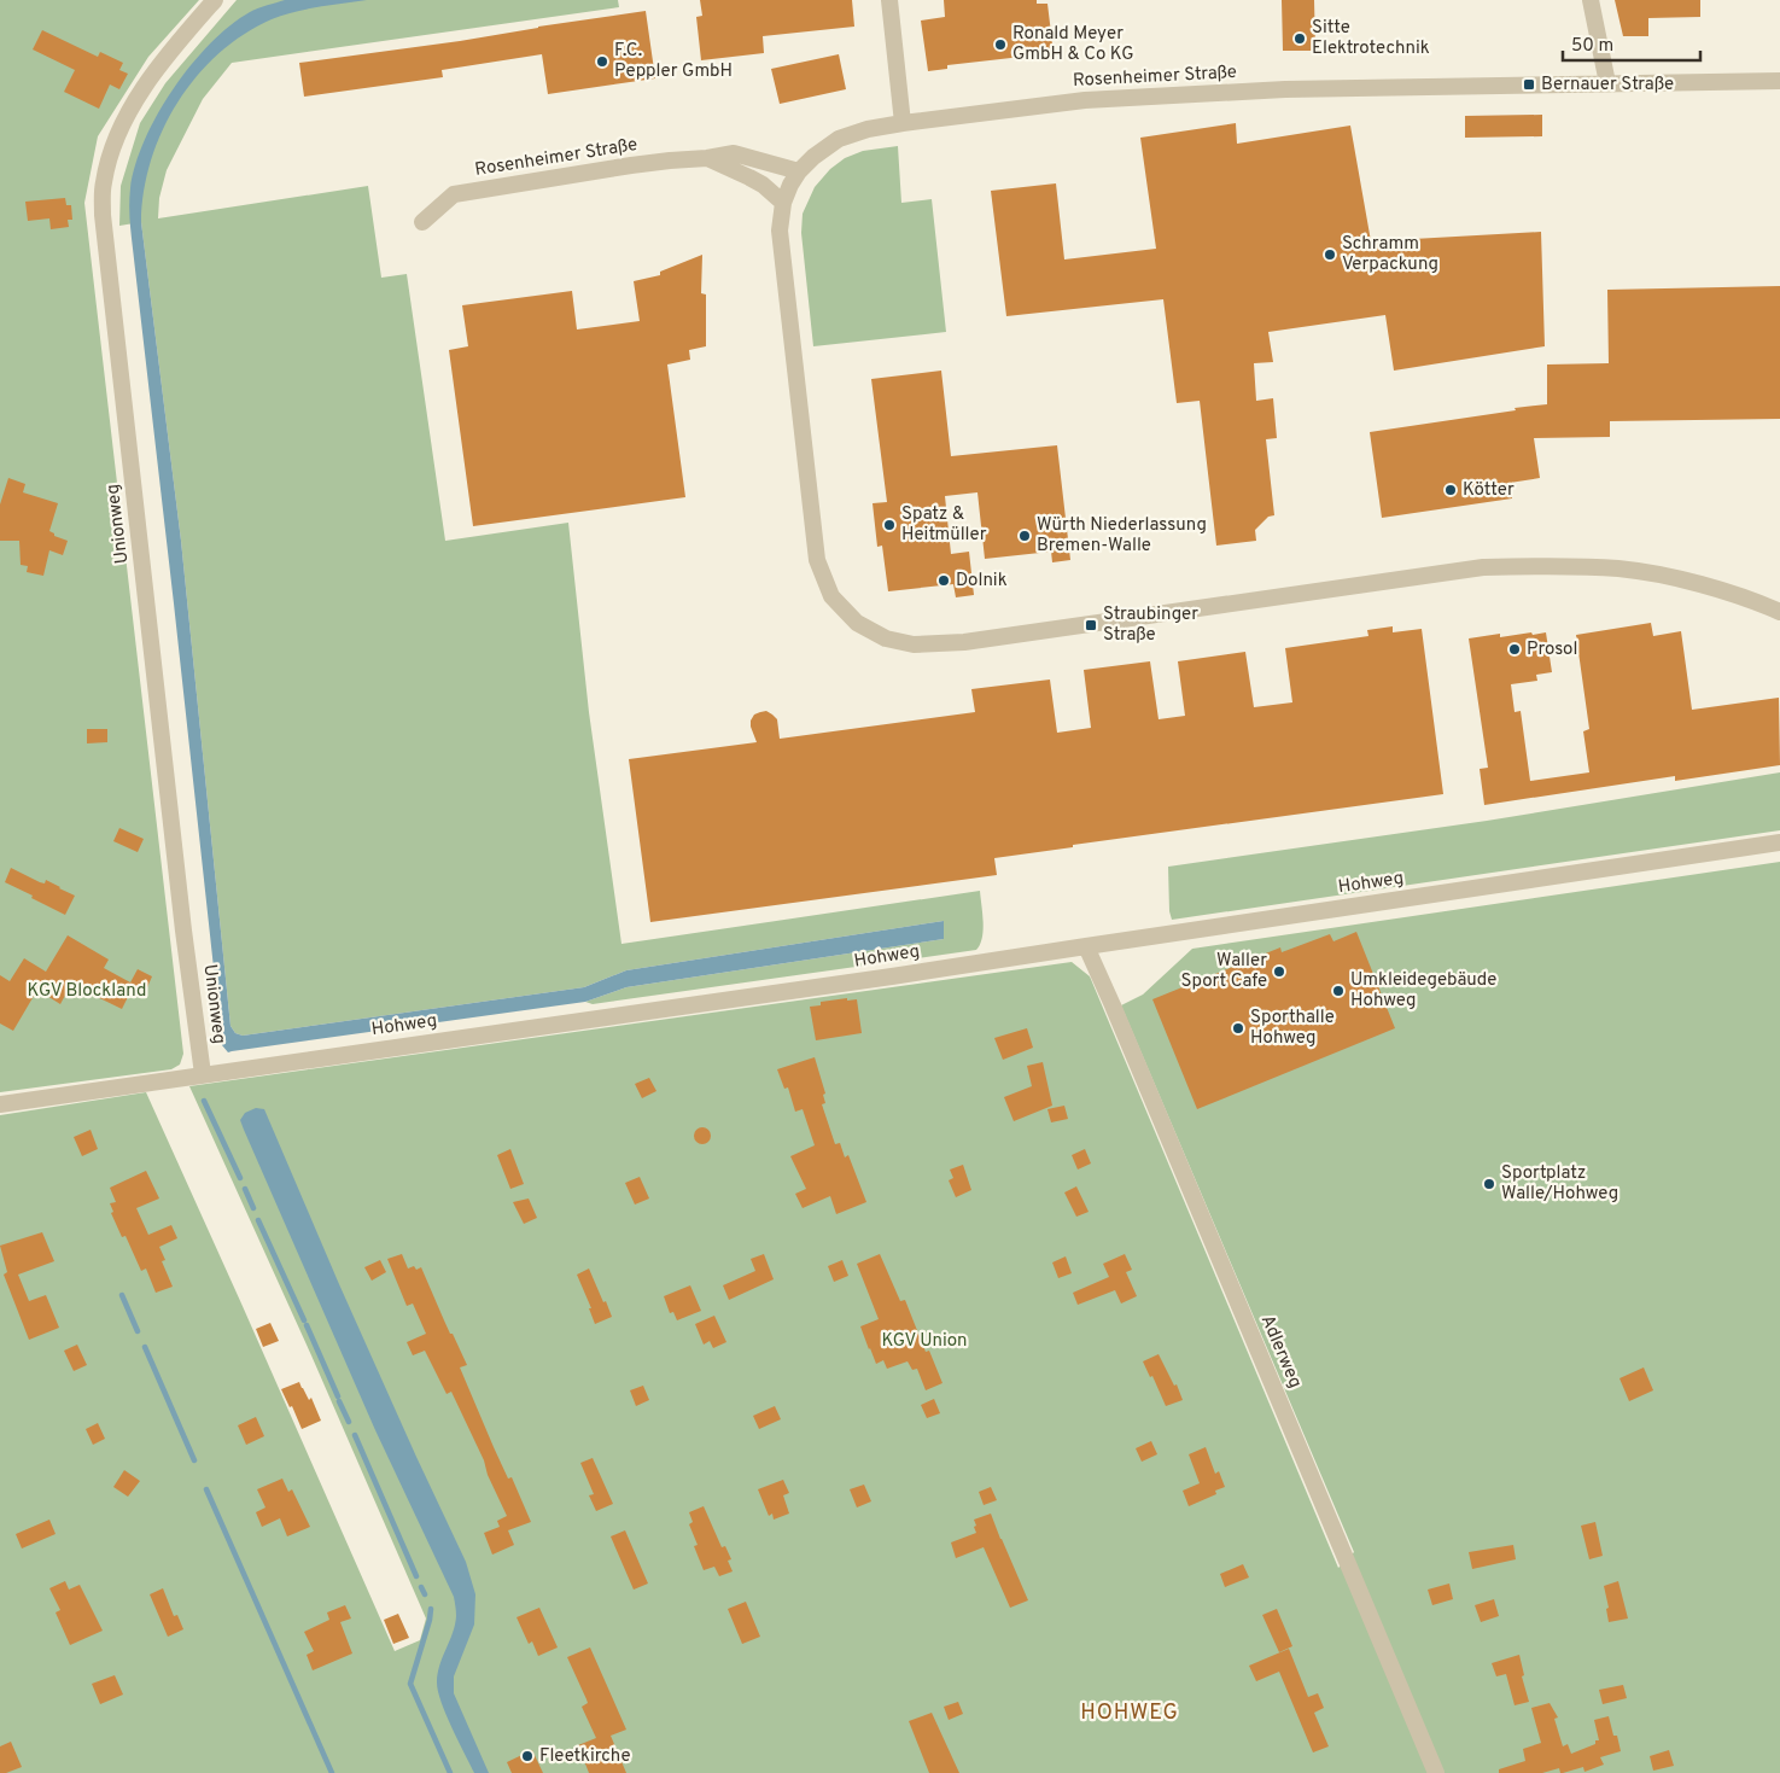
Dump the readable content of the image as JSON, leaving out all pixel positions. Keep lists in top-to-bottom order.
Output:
{
  "streets": {
    "street": [
      "Rosenheimer Straße",
      "Unionweg",
      "Hohweg",
      "Adlerweg"
    ]
  },
  "crossings": [
    ["Unionweg", "Hohweg"],
    ["Hohweg", "Adlerweg"]
  ],
  "districts": ["HOHWEG"],
  "parks": ["KGV Blockland", "KGV Union"],
  "places": {
    "other": [
      "Sitte Elektrotechnik",
      "Ronald Meyer GmbH & Co KG",
      "F.C. Peppler GmbH",
      "Schramm Verpackung",
      "Kötter",
      "Spatz & Heitmüller",
      "Würth Niederlassung Bremen-Walle",
      "Dolnik",
      "Prosol",
      "Waller Sport Cafe",
      "Umkleidegebäude Hohweg",
      "Sporthalle Hohweg",
      "Sportplatz Walle/Hohweg",
      "Fleetkirche"
    ],
    "transit": ["Bernauer Straße", "Straubinger Straße"]
  },
  "scale_bar": "50 m"
}
